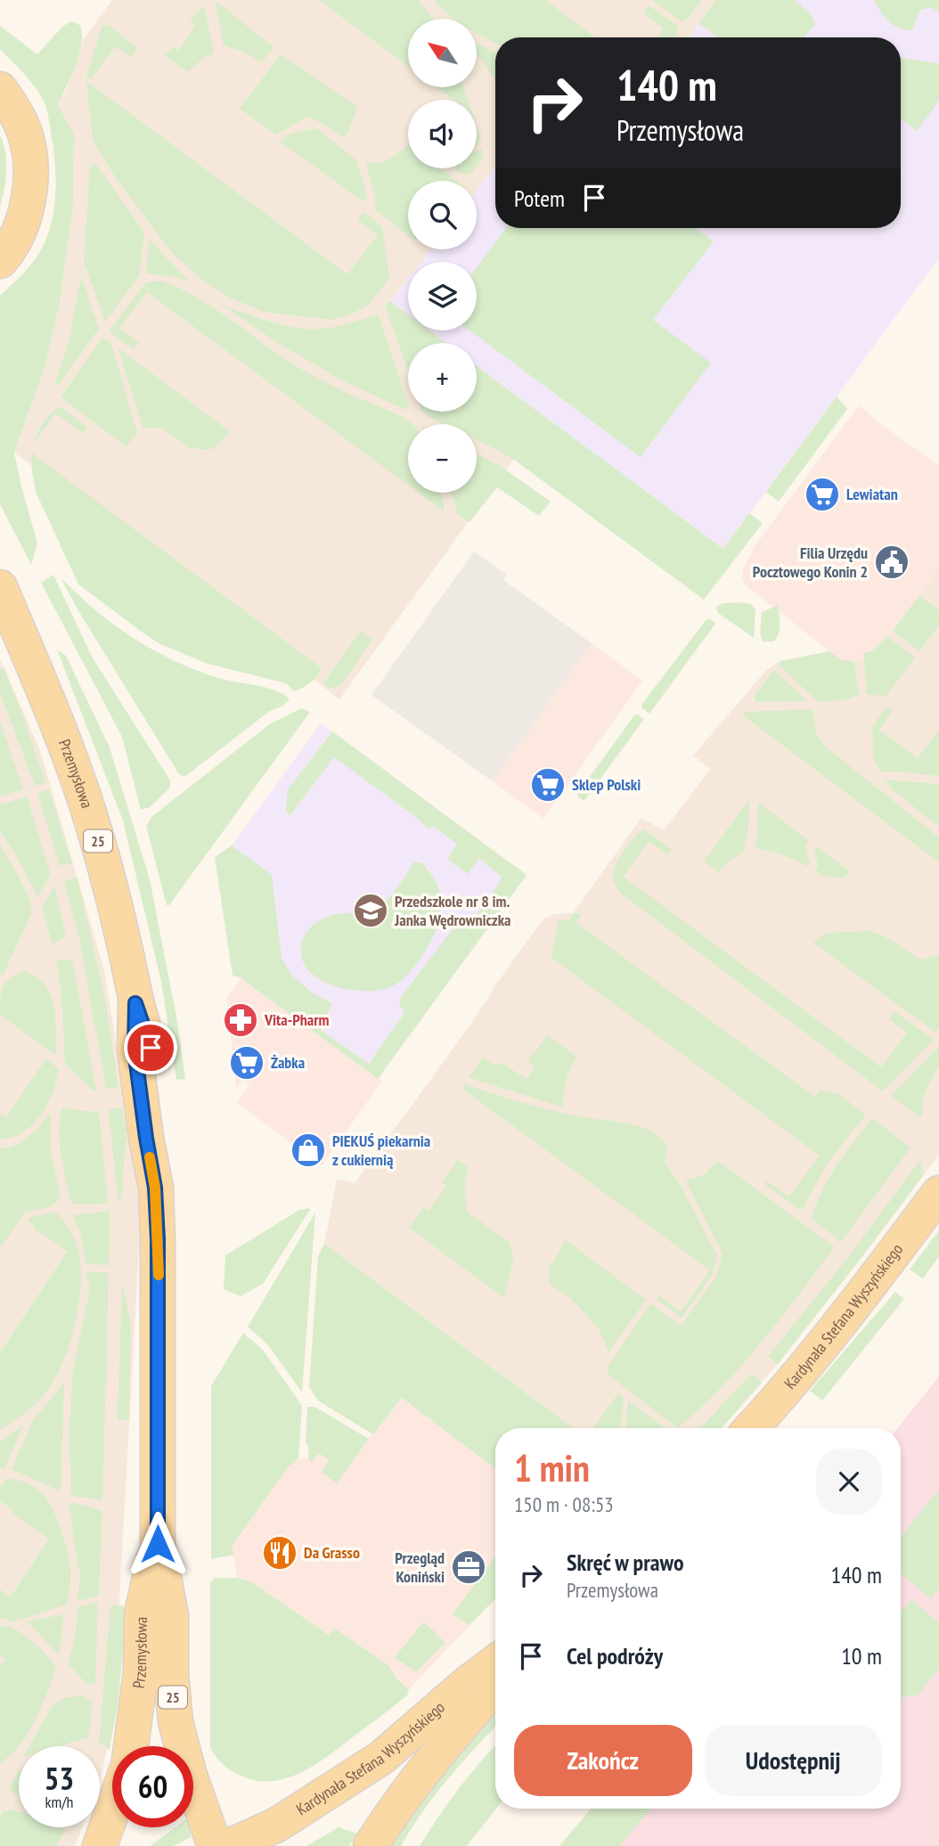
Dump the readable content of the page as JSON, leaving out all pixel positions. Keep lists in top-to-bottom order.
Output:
{
  "streets": {
    "main road": ["Przemysłowa", "25", "Kardynała Stefana Wyszyńskiego"]
  },
  "places": {
    "supermarket": ["Lewiatan", "Sklep Polski", "Żabka"],
    "public building": ["Filia Urzędu Pocztowego Konin 2"],
    "school or university": ["Przedszkole nr 8 im. Janka Wędrowniczka"],
    "pharmacy": ["Vita-Pharm"],
    "shop": ["PIEKUŚ piekarnia z cukiernią"],
    "restaurant": ["Da Grasso"],
    "office": ["Przegląd Koniński"]
  },
  "north": "top left",
  "page": {
    "map_buttons": ["+", "−"],
    "turn": ["140 m", "Przemysłowa"],
    "then": "Potem",
    "heading": ["1 min", "150 m · 08:53"],
    "list": [
      {
        "name": "Skręć w prawo",
        "note": "Przemysłowa",
        "value": "140 m"
      },
      {
        "name": "Cel podróży",
        "value": "10 m"
      }
    ],
    "buttons": ["Zakończ", "Udostępnij"],
    "speed": "53 km/h",
    "limit": "60"
  }
}
